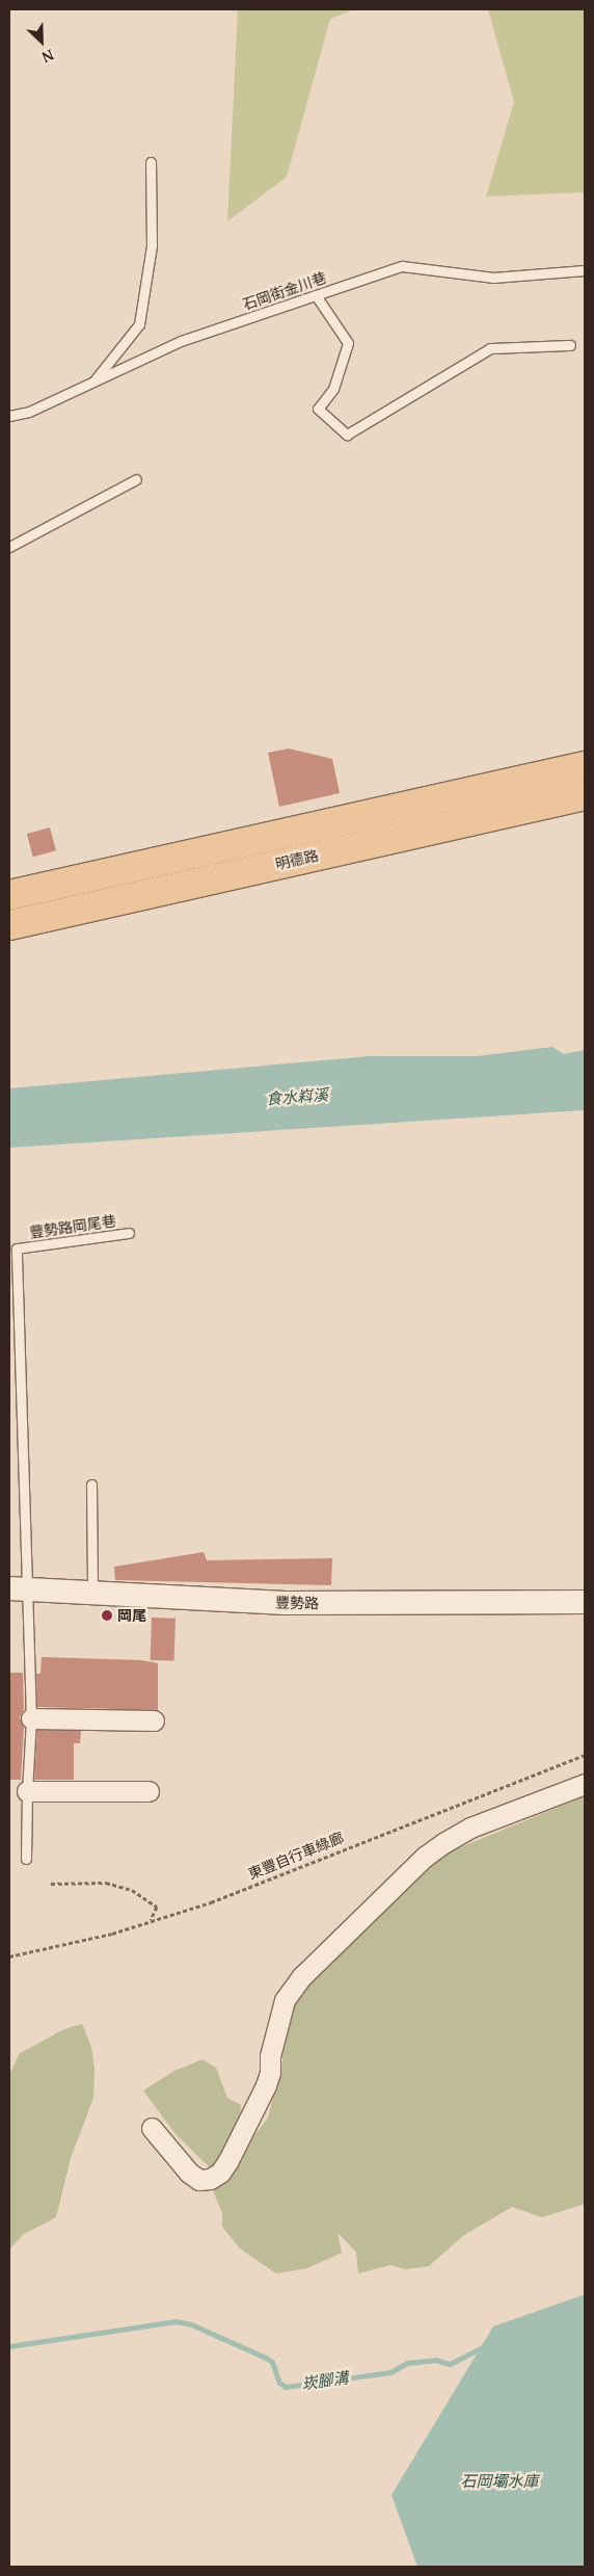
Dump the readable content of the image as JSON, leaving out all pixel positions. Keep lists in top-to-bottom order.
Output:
{
  "streets": {
    "main road": ["明德路"],
    "street": ["豐勢路"],
    "lane": ["石岡街金川巷", "豐勢路岡尾巷"],
    "path": ["東豐自行車綠廊"]
  },
  "crossings": [
    ["豐勢路岡尾巷", "豐勢路"]
  ],
  "water": ["食水嵙溪", "崁腳溝", "石岡壩水庫"],
  "places": ["岡尾"],
  "north": "bottom right"
}
